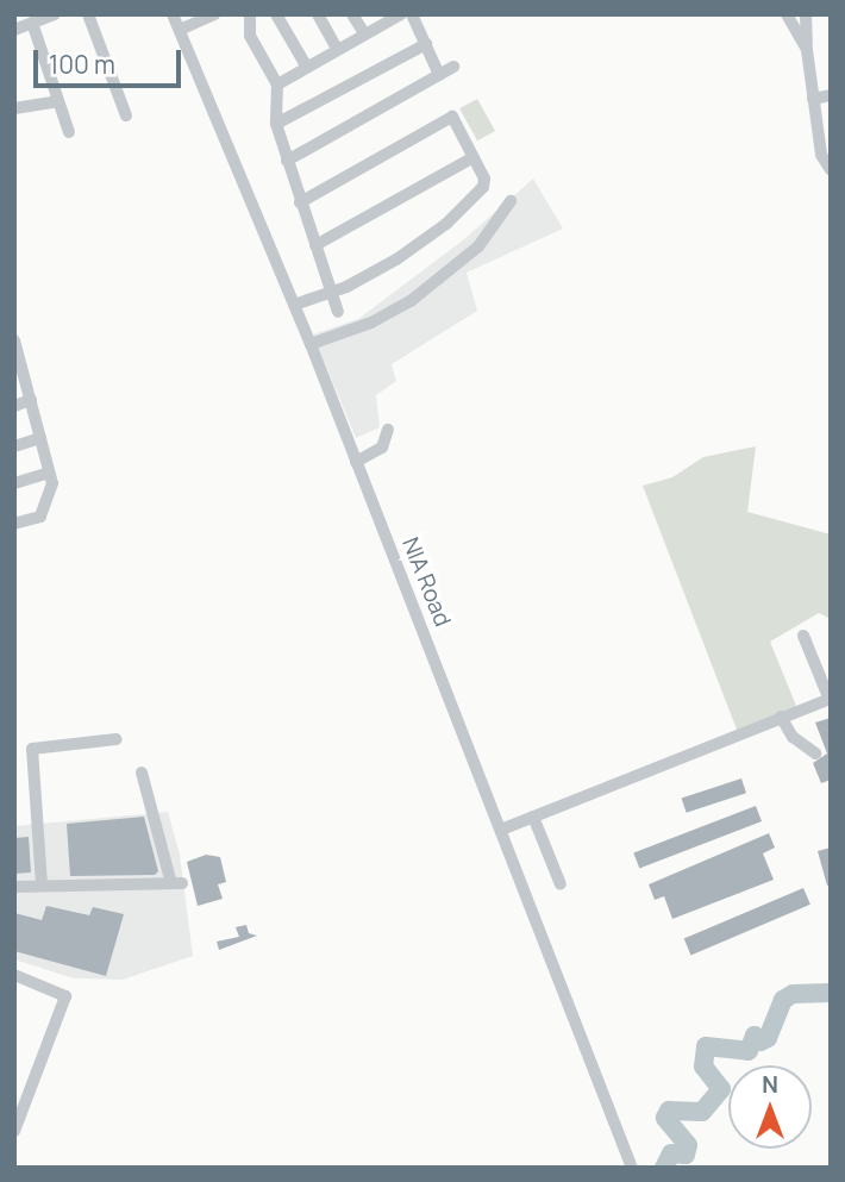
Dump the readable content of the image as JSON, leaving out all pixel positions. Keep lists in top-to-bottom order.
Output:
{
  "streets": {
    "street": ["NIA Road"]
  },
  "scale_bar": "100 m",
  "north": "top"
}
